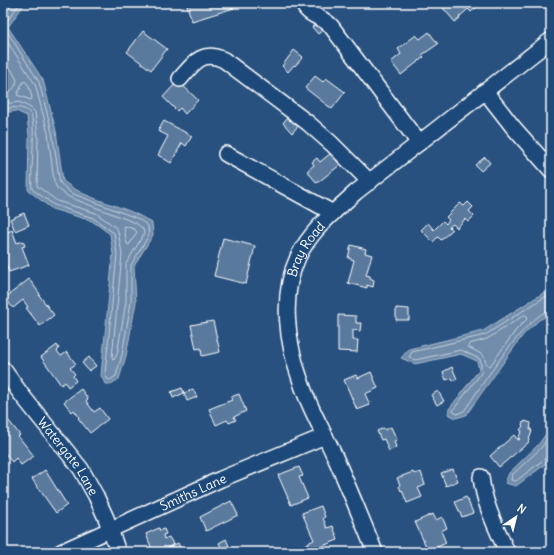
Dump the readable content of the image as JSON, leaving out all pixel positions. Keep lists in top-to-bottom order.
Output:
{
  "streets": {
    "street": ["Bray Road", "Watergate Lane", "Smiths Lane"]
  },
  "crossings": [
    ["Bray Road", "Smiths Lane"],
    ["Watergate Lane", "Smiths Lane"]
  ],
  "north": "top right"
}
